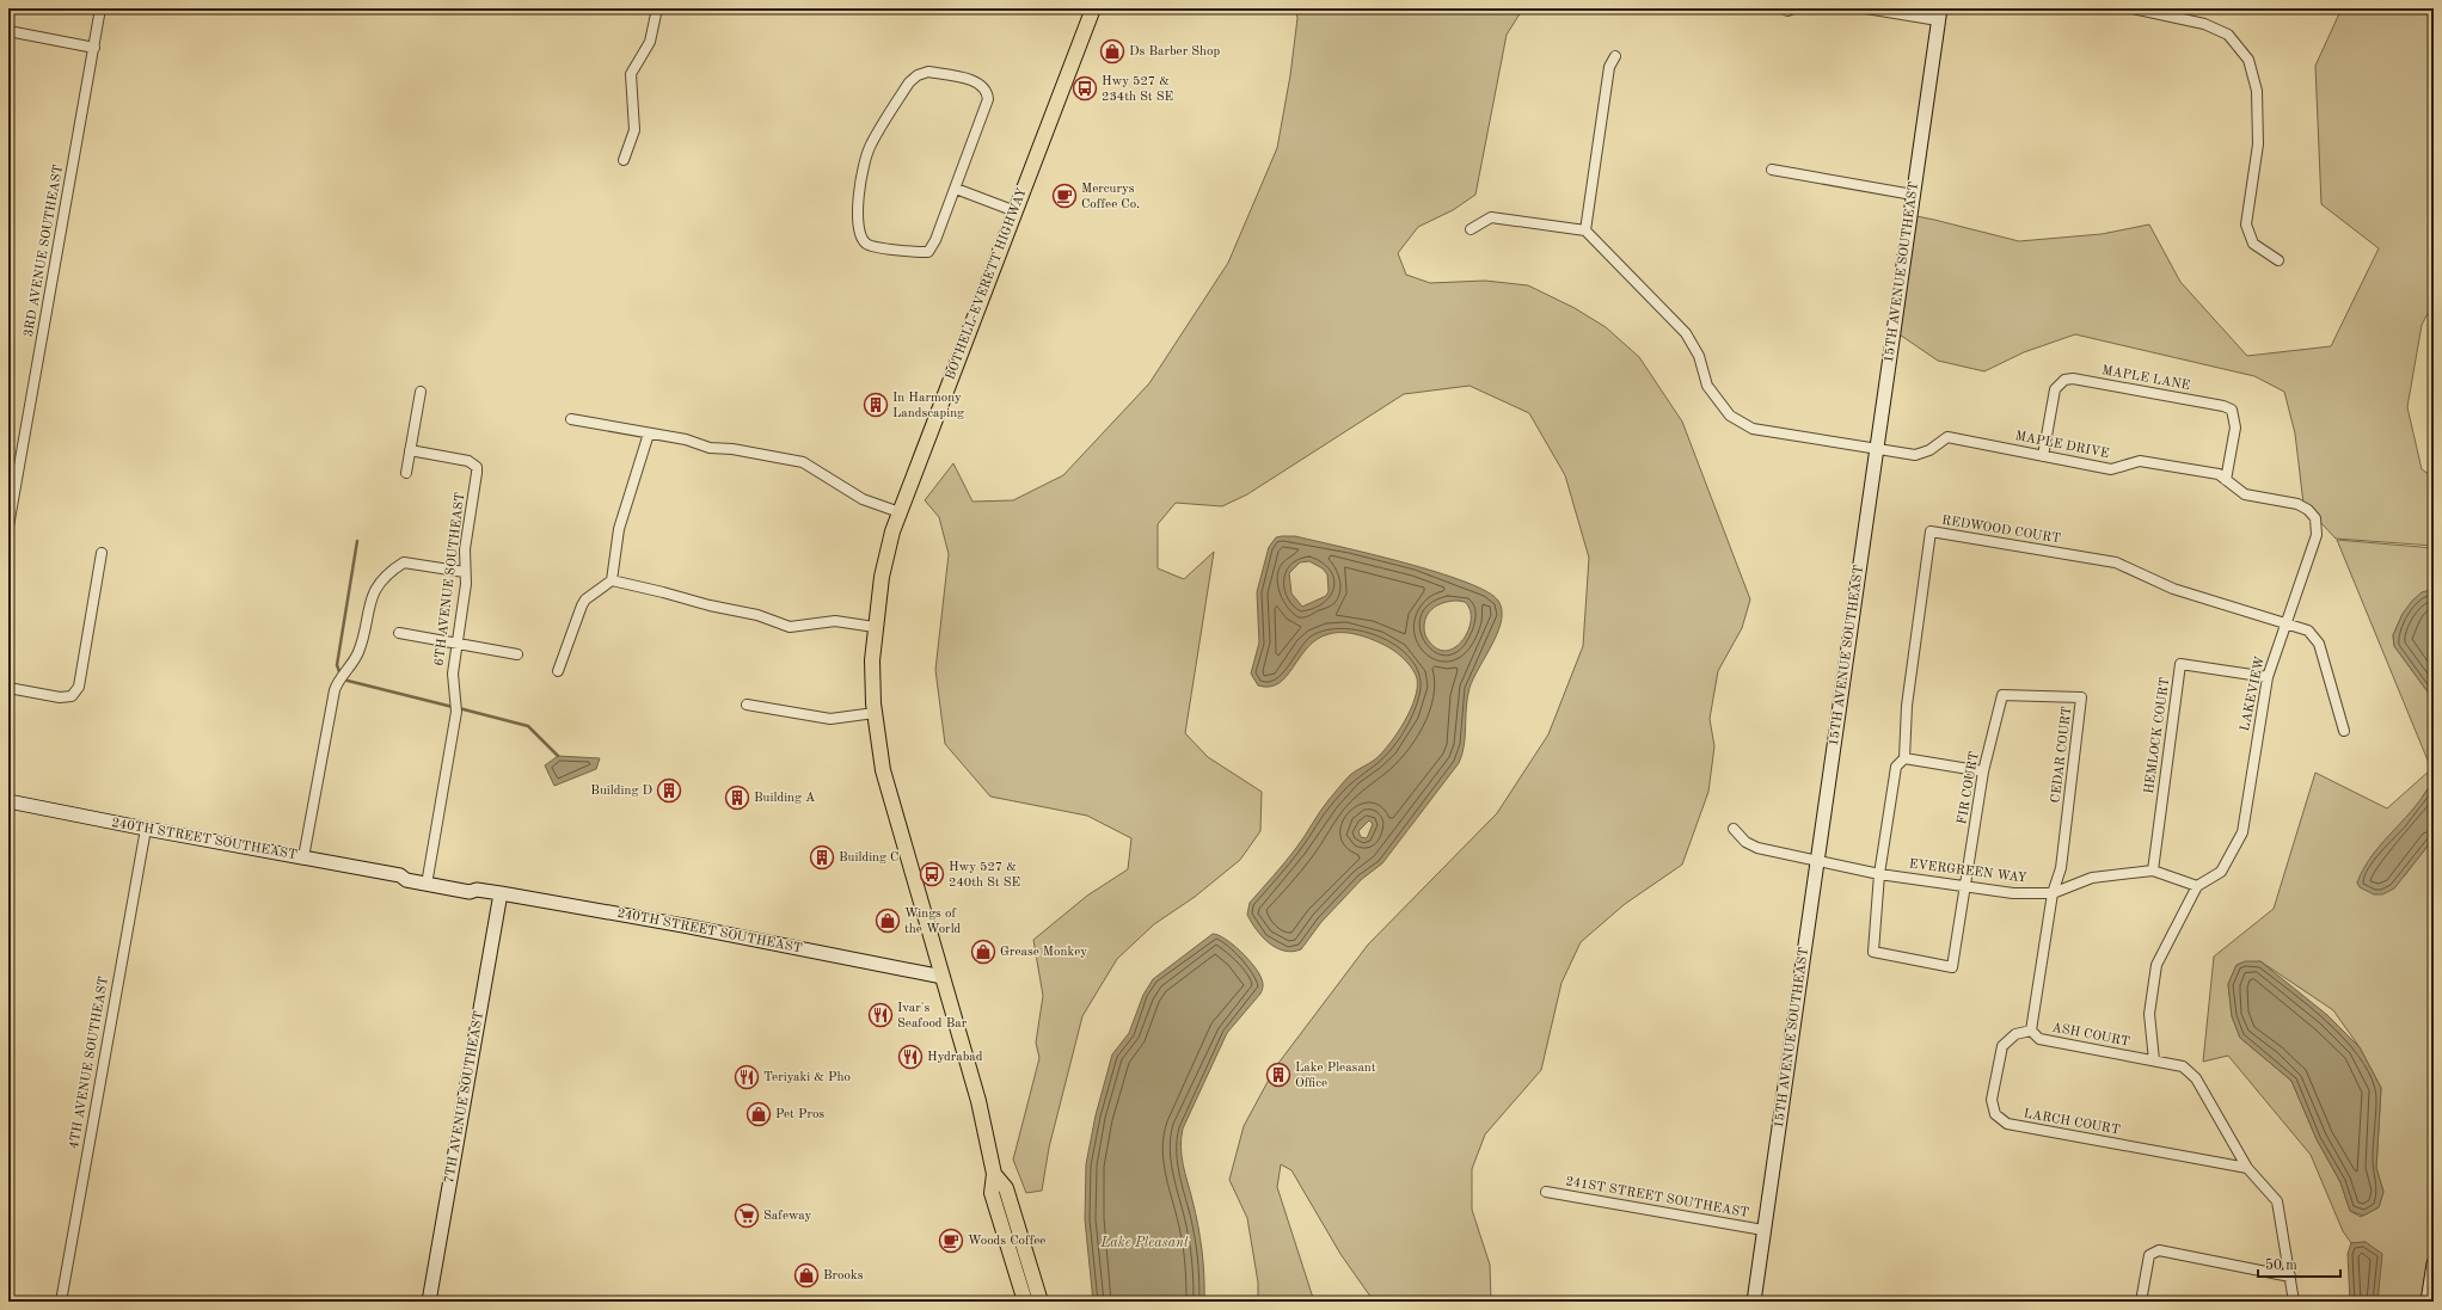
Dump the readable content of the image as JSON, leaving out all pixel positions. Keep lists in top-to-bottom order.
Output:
{
  "streets": {
    "main road": ["BOTHELL-EVERETT HIGHWAY"],
    "street": [
      "3RD AVENUE SOUTHEAST",
      "15TH AVENUE SOUTHEAST",
      "MAPLE LANE",
      "MAPLE DRIVE",
      "REDWOOD COURT",
      "6TH AVENUE SOUTHEAST",
      "LAKEVIEW",
      "HEMLOCK COURT",
      "CEDAR COURT",
      "FIR COURT",
      "240TH STREET SOUTHEAST",
      "EVERGREEN WAY",
      "ASH COURT",
      "4TH AVENUE SOUTHEAST",
      "7TH AVENUE SOUTHEAST",
      "LARCH COURT",
      "241ST STREET SOUTHEAST"
    ]
  },
  "crossings": [
    ["15TH AVENUE SOUTHEAST", "MAPLE DRIVE"],
    ["15TH AVENUE SOUTHEAST", "EVERGREEN WAY"],
    ["15TH AVENUE SOUTHEAST", "241ST STREET SOUTHEAST"],
    ["BOTHELL-EVERETT HIGHWAY", "240TH STREET SOUTHEAST"],
    ["MAPLE LANE", "MAPLE DRIVE"],
    ["MAPLE DRIVE", "LAKEVIEW"],
    ["REDWOOD COURT", "LAKEVIEW"],
    ["6TH AVENUE SOUTHEAST", "240TH STREET SOUTHEAST"],
    ["LAKEVIEW", "HEMLOCK COURT"],
    ["LAKEVIEW", "EVERGREEN WAY"],
    ["HEMLOCK COURT", "EVERGREEN WAY"],
    ["CEDAR COURT", "FIR COURT"],
    ["CEDAR COURT", "EVERGREEN WAY"],
    ["FIR COURT", "EVERGREEN WAY"],
    ["240TH STREET SOUTHEAST", "4TH AVENUE SOUTHEAST"],
    ["240TH STREET SOUTHEAST", "7TH AVENUE SOUTHEAST"],
    ["ASH COURT", "LARCH COURT"]
  ],
  "water": ["Lake Pleasant"],
  "places": {
    "shop": [
      "Ds Barber Shop",
      "Wings of the World",
      "Grease Monkey",
      "Pet Pros",
      "Brooks"
    ],
    "bus stop": ["Hwy 527 & 234th St SE", "Hwy 527 & 240th St SE"],
    "cafe": ["Mercurys Coffee Co.", "Woods Coffee"],
    "building": [
      "In Harmony Landscaping",
      "Building D",
      "Building A",
      "Building C",
      "Lake Pleasant Office"
    ],
    "restaurant": ["Ivar's Seafood Bar", "Hydrabad", "Teriyaki & Pho"],
    "supermarket": ["Safeway"]
  },
  "scale_bar": "50 m"
}
